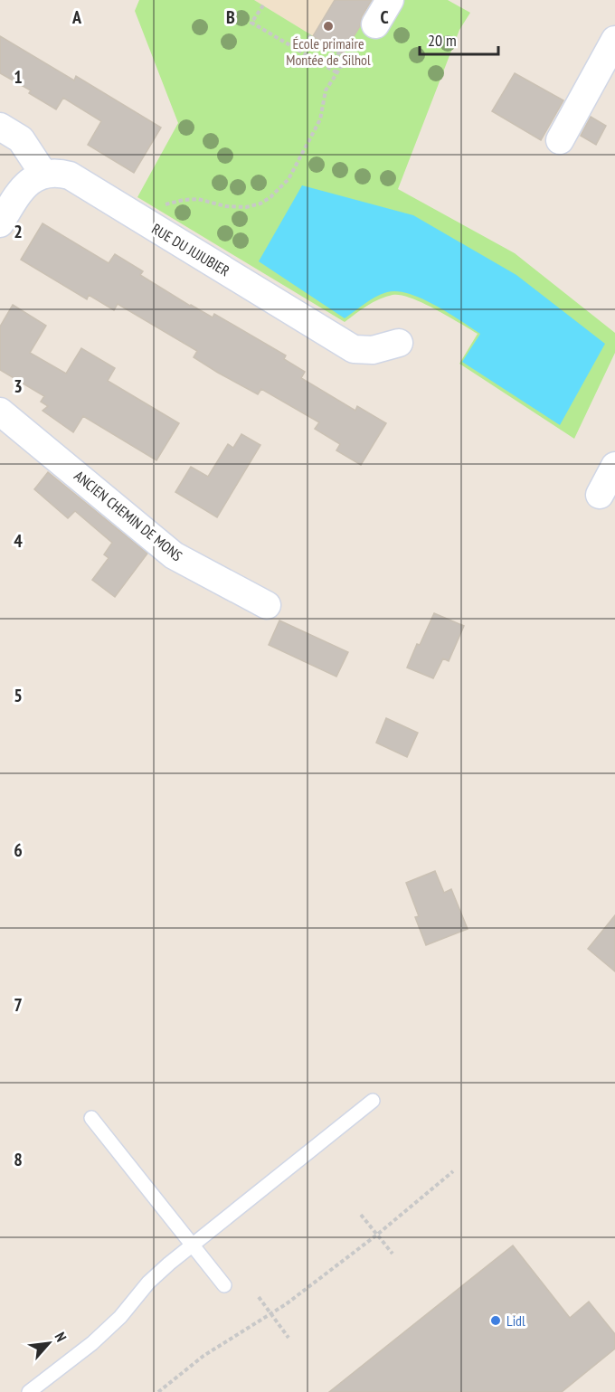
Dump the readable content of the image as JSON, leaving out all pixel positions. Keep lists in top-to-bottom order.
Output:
{
  "streets": {
    "street": ["RUE DU JUJUBIER", "ANCIEN CHEMIN DE MONS"]
  },
  "places": ["École primaire Montée de Silhol", "Lidl"],
  "scale_bar": "20 m",
  "north": "top right",
  "grid": {
    "columns": ["A", "B", "C"],
    "rows": [
      "1",
      "2",
      "3",
      "4",
      "5",
      "6",
      "7",
      "8"
    ]
  }
}
